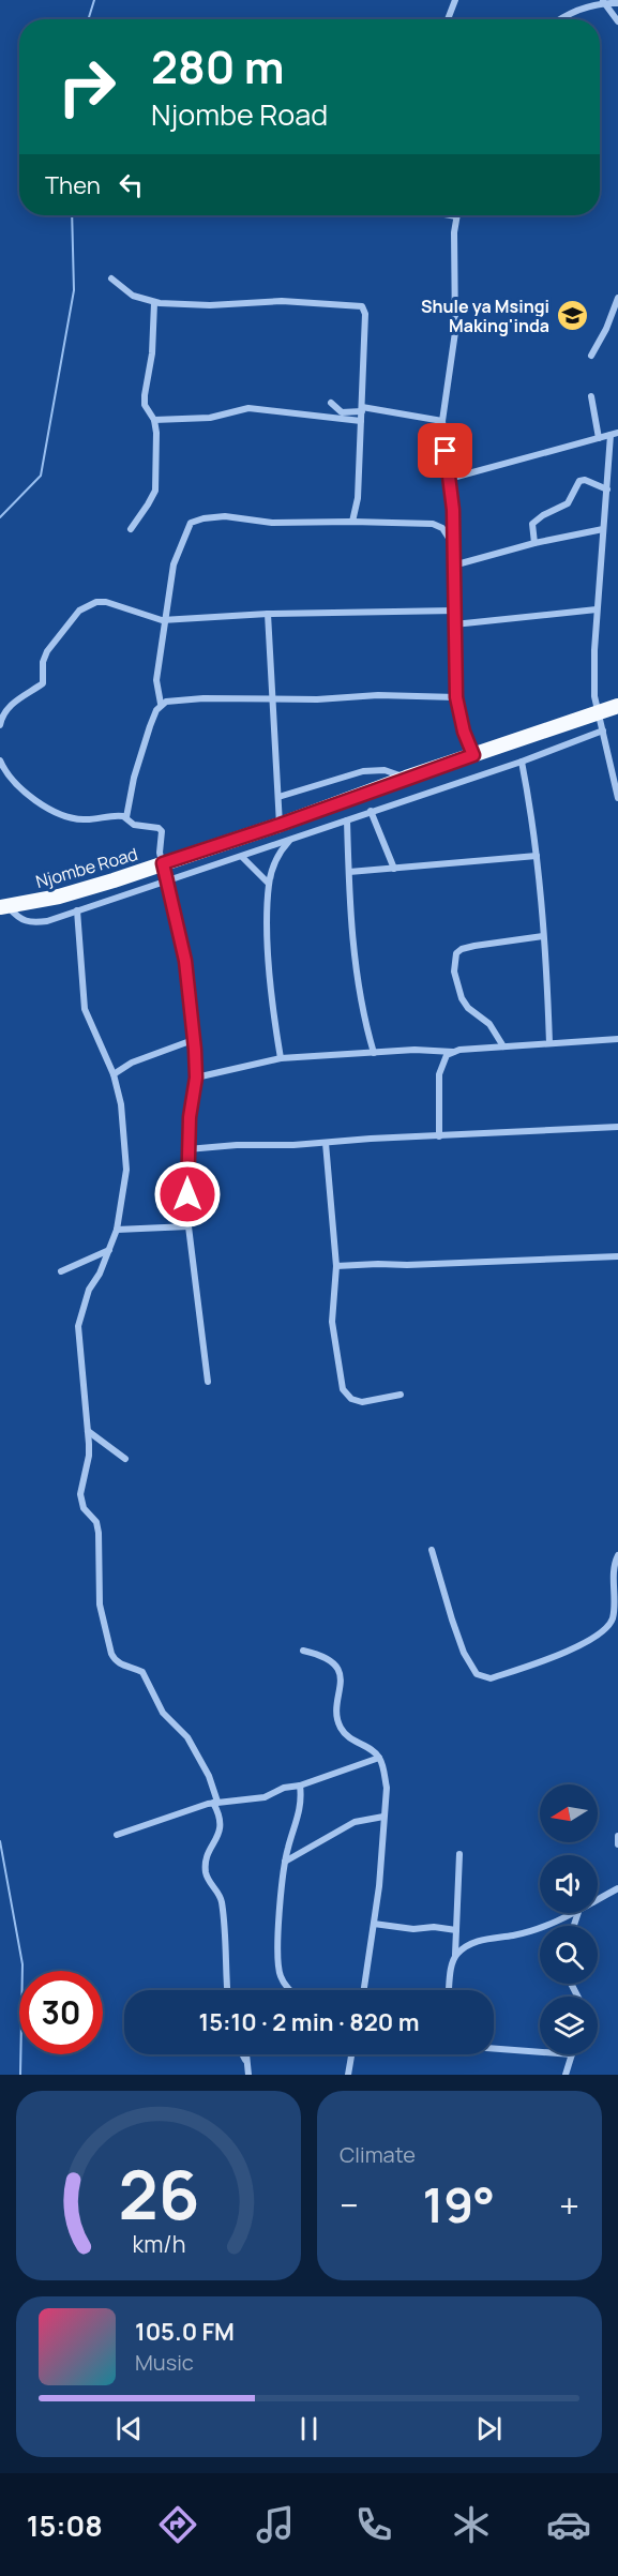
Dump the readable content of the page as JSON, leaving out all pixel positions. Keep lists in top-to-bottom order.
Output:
{
  "streets": {
    "highway": ["Njombe Road"]
  },
  "places": {
    "school or university": ["Shule ya Msingi Making'inda"]
  },
  "north": "left",
  "page": {
    "turn": ["280 m", "Njombe Road"],
    "then": "Then",
    "limit": "30",
    "trip": "15:10 · 2 min · 820 m",
    "tile": "Climate",
    "heat": ["−", "19°", "+"],
    "song": ["105.0 FM", "Music"],
    "tabs": "15:08",
    "gauge": ["26", "km/h"]
  }
}
